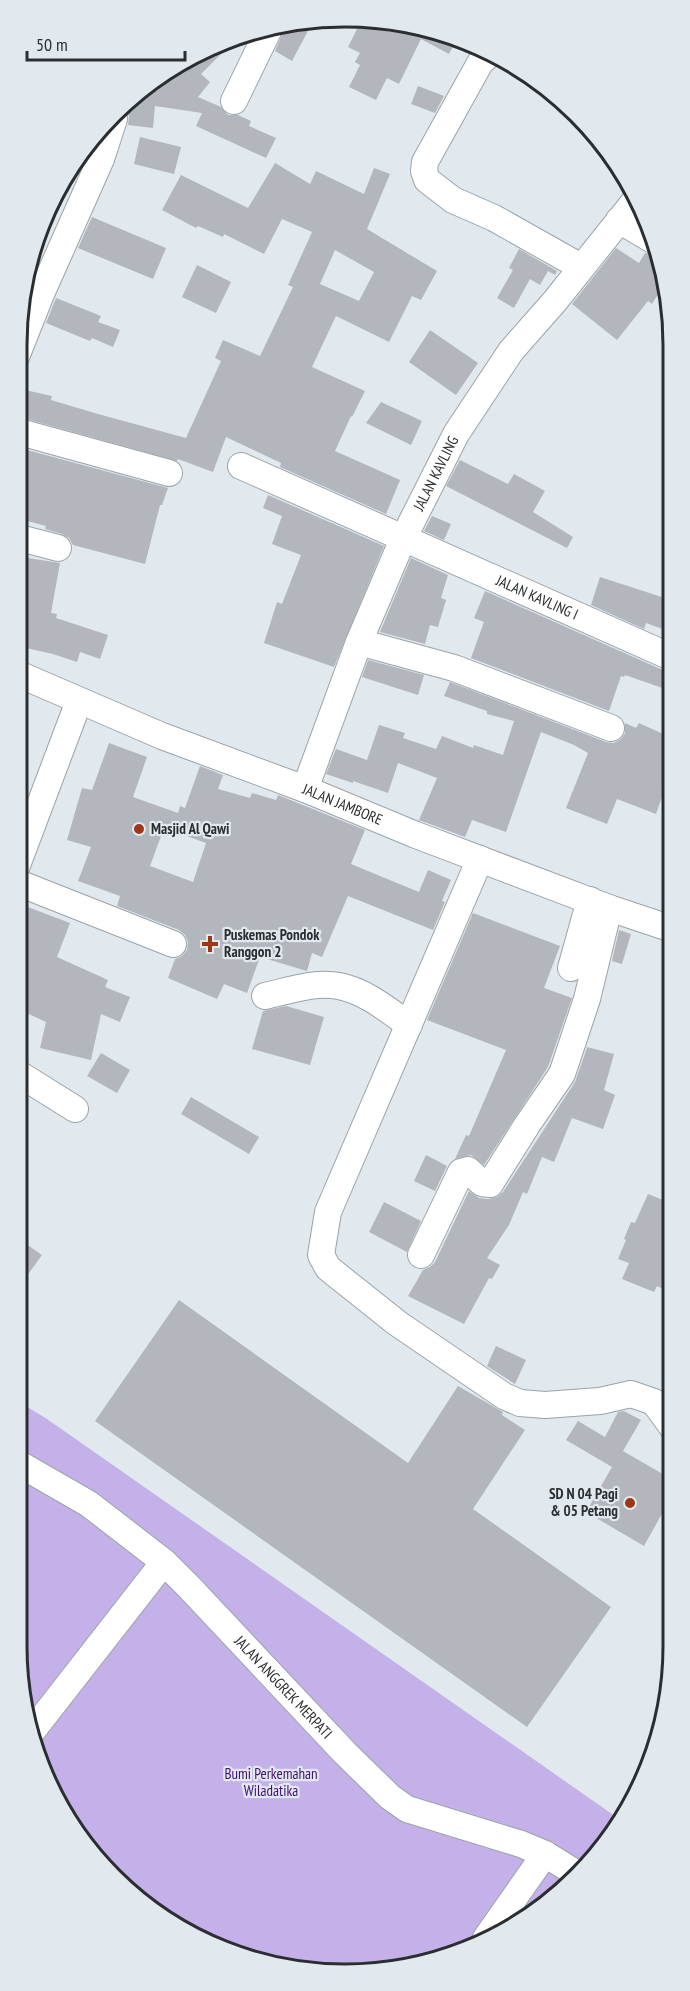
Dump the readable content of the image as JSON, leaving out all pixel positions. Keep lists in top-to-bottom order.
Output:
{
  "streets": {
    "street": [
      "JALAN KAVLING",
      "JALAN KAVLING I",
      "JALAN JAMBORE",
      "JALAN ANGGREK MERPATI"
    ]
  },
  "crossings": [
    ["JALAN KAVLING", "JALAN KAVLING I"],
    ["JALAN KAVLING", "JALAN JAMBORE"]
  ],
  "parks": ["Bumi Perkemahan Wiladatika"],
  "places": {
    "other": ["Masjid Al Qawi", "SD N 04 Pagi & 05 Petang"],
    "health": ["Puskemas Pondok Ranggon 2"]
  },
  "scale_bar": "50 m"
}
